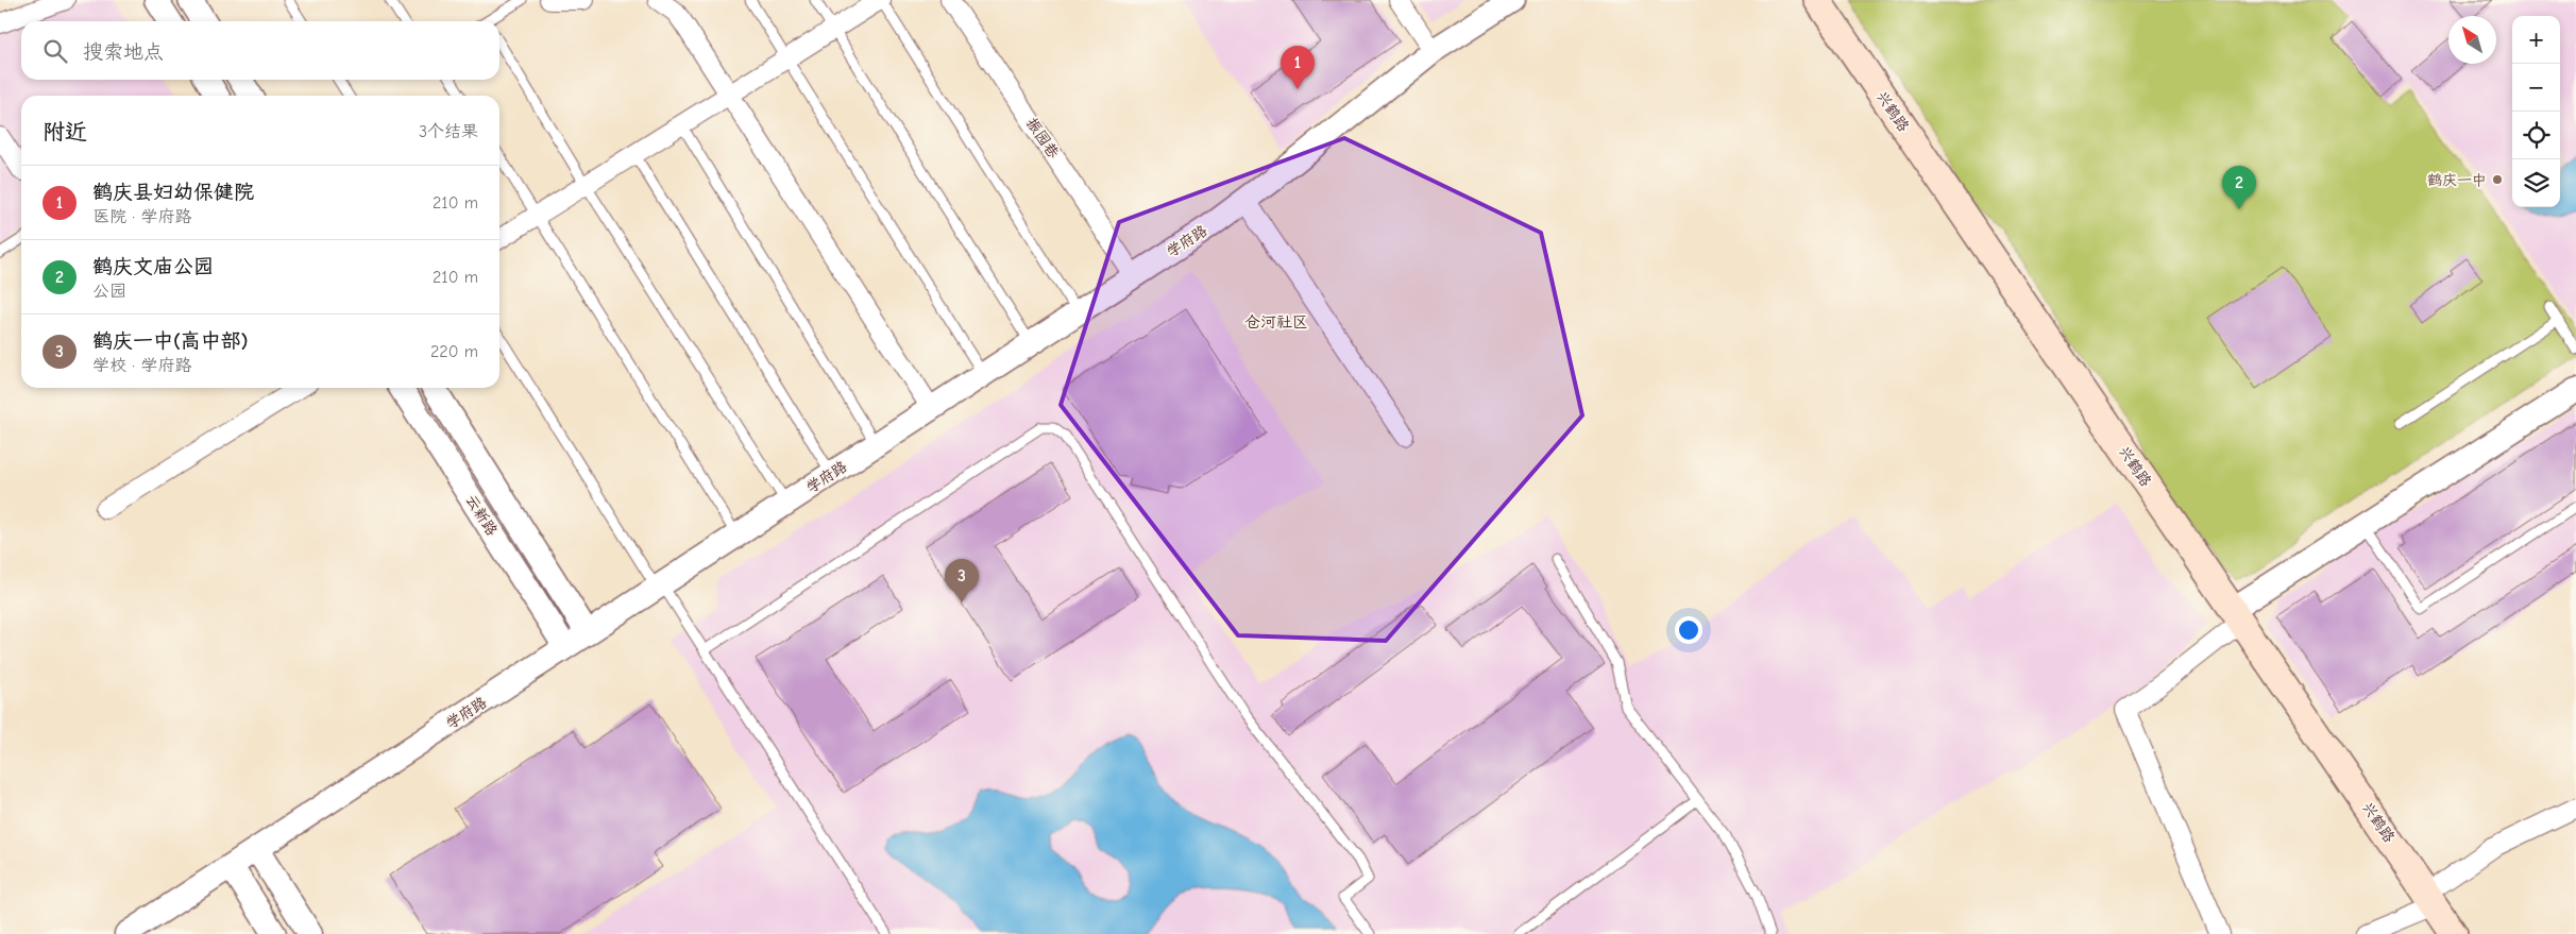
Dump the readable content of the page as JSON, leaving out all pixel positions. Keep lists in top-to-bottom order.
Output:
{
  "streets": {
    "main road": ["兴鹤路"],
    "street": ["振园巷", "学府路", "云新路"]
  },
  "crossings": [
    ["振园巷", "学府路"],
    ["学府路", "云新路"]
  ],
  "districts": ["仓河社区"],
  "places": ["鹤庆一中"],
  "north": "top left",
  "page": {
    "map_buttons": ["+", "−"],
    "search": "搜索地点",
    "pins": ["1", "2", "3"],
    "heading": ["附近", "3个结果"],
    "list": [
      {
        "mark": "1",
        "name": "鹤庆县妇幼保健院",
        "note": "医院 · 学府路",
        "value": "210 m"
      },
      {
        "mark": "2",
        "name": "鹤庆文庙公园",
        "note": "公园",
        "value": "210 m"
      },
      {
        "mark": "3",
        "name": "鹤庆一中(高中部)",
        "note": "学校 · 学府路",
        "value": "220 m"
      }
    ]
  }
}
